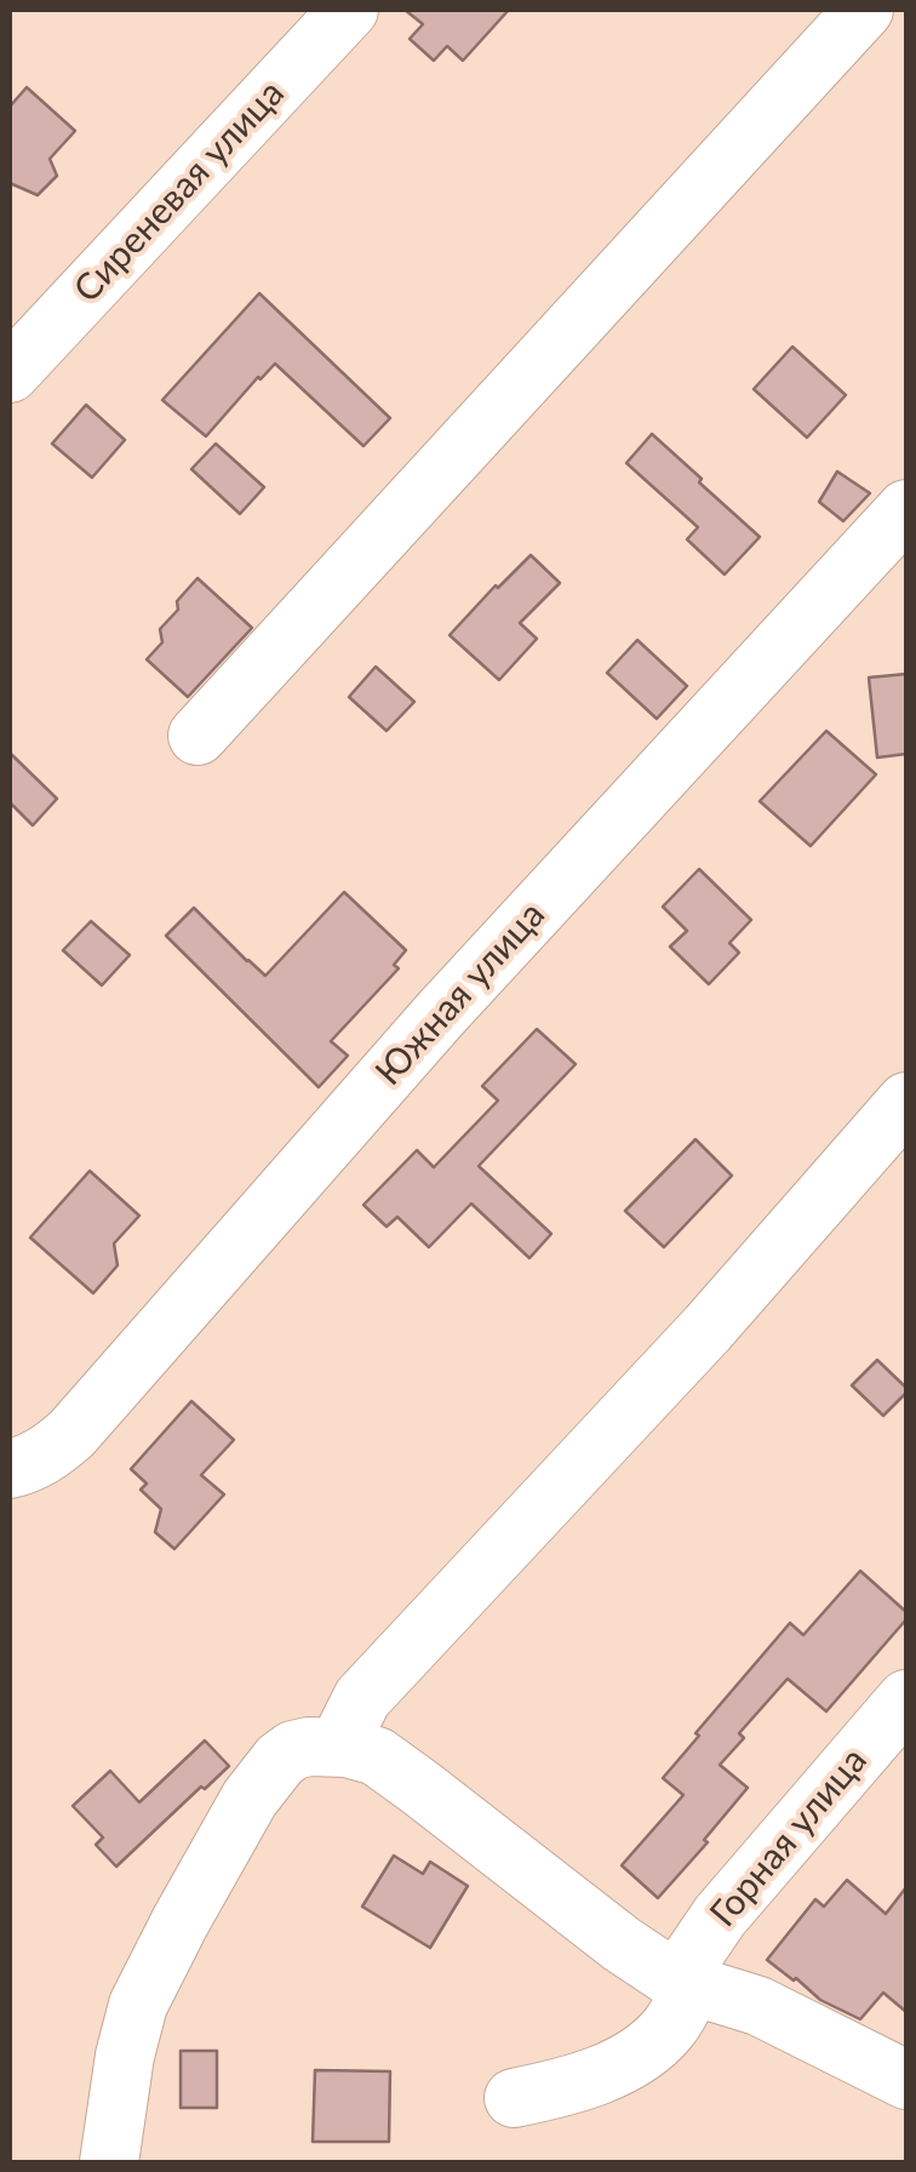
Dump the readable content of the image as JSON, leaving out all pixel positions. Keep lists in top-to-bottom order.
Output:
{
  "streets": {
    "street": ["Сиреневая улица", "Южная улица", "Горная улица"]
  }
}
